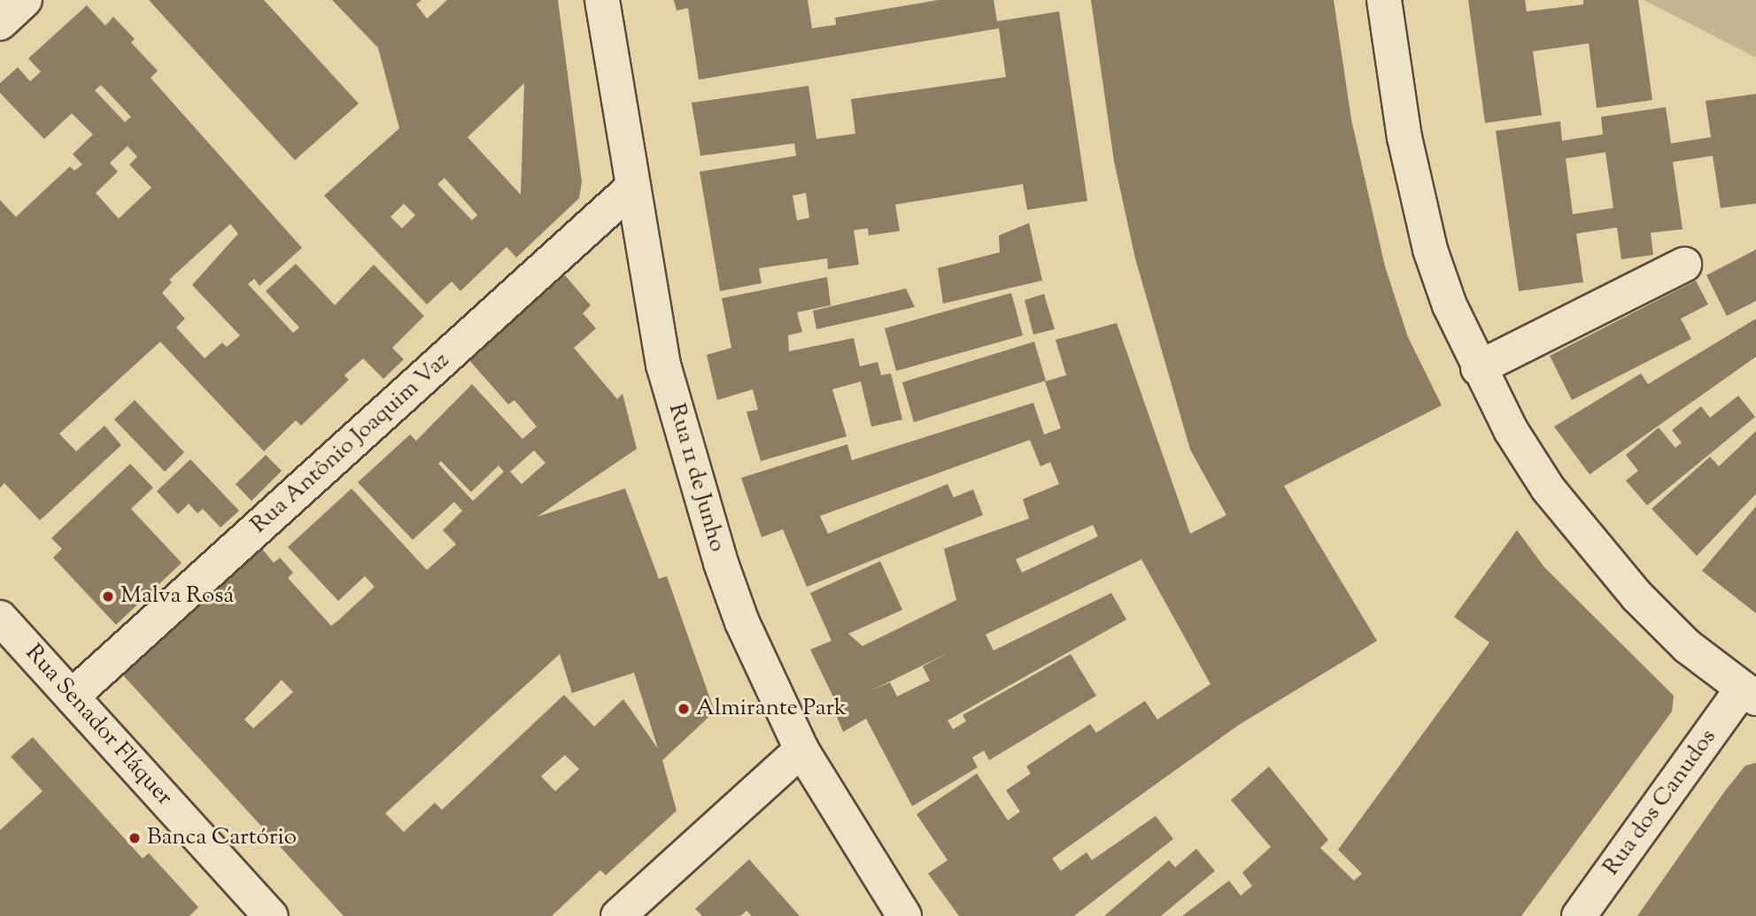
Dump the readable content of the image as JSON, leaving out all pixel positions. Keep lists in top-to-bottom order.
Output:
{
  "streets": {
    "street": [
      "Rua Antônio Joaquim Vaz",
      "Rua 11 de Junho",
      "Rua Senador Fláquer",
      "Rua dos Canudos"
    ]
  },
  "crossings": [
    ["Rua Antônio Joaquim Vaz", "Rua 11 de Junho"],
    ["Rua Antônio Joaquim Vaz", "Rua Senador Fláquer"]
  ],
  "places": ["Malva Rosá", "Almirante Park", "Banca Cartório"]
}
